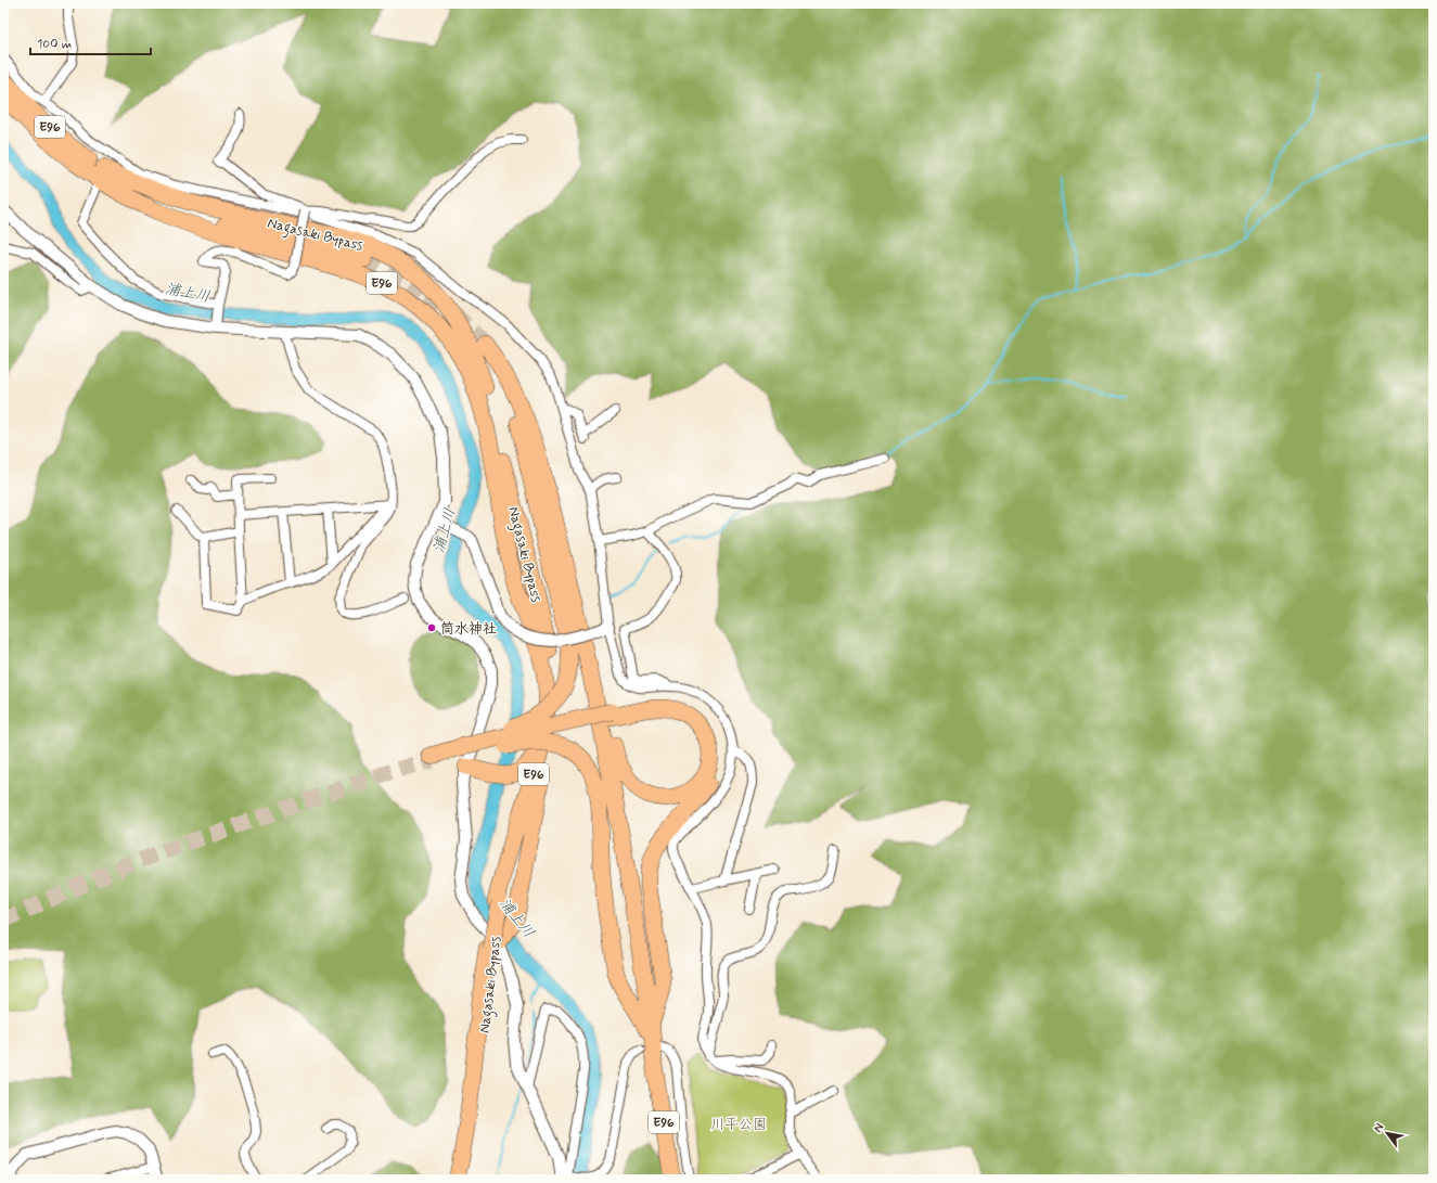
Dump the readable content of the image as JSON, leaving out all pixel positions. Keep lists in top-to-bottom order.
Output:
{
  "streets": {
    "highway": ["E96", "Nagasaki Bypass"]
  },
  "water": ["浦上川"],
  "parks": ["川平公園"],
  "places": ["筒水神社"],
  "scale_bar": "100 m",
  "north": "top left"
}
